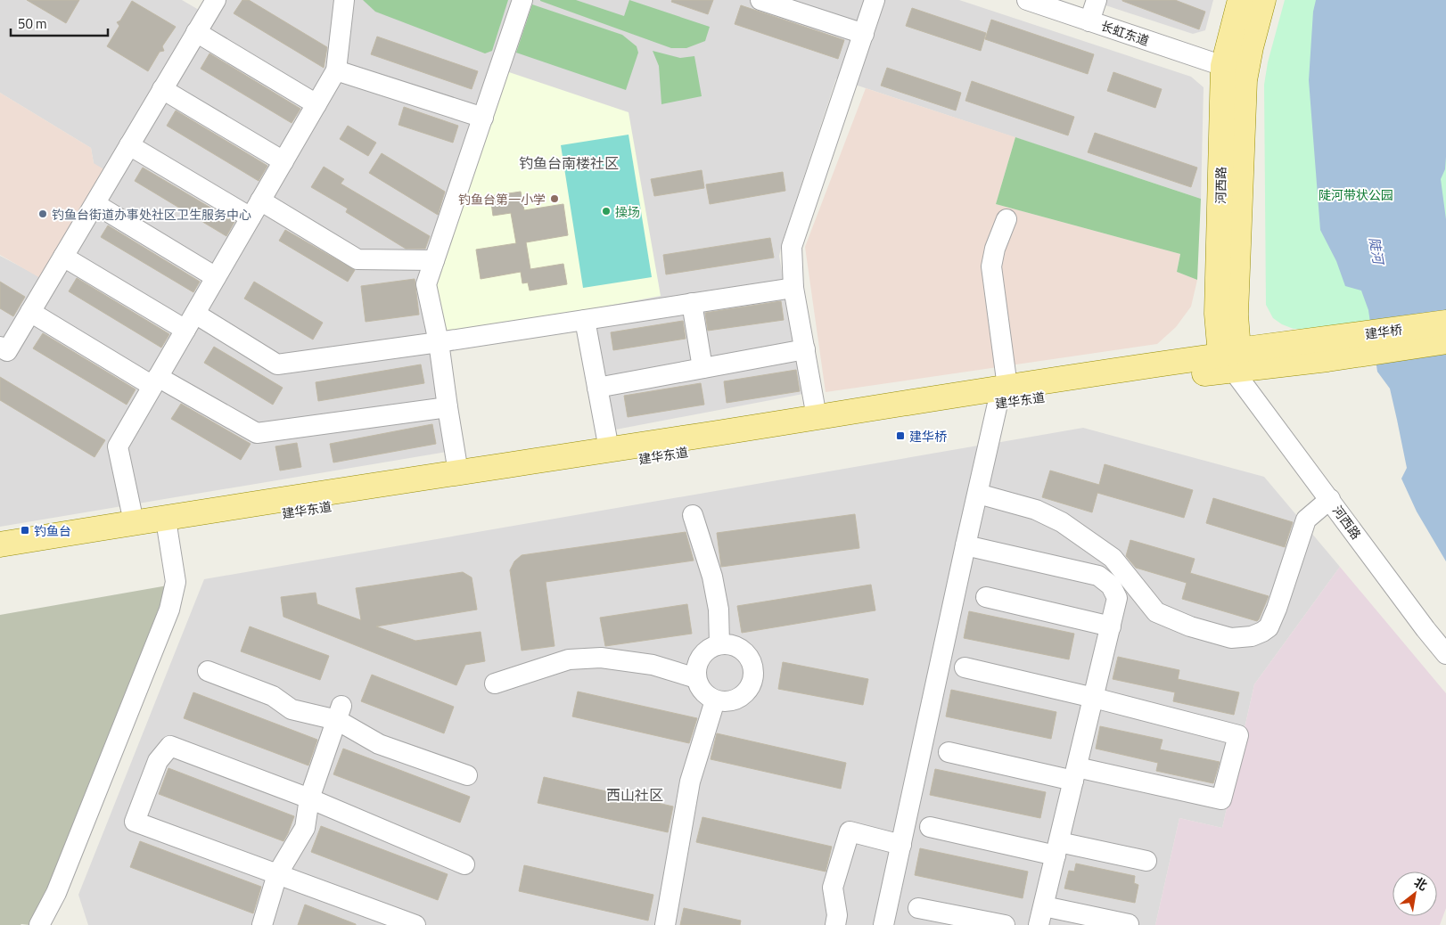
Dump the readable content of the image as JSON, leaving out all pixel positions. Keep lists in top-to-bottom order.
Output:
{
  "streets": {
    "main road": ["河西路", "建华桥", "建华东道"],
    "street": ["长虹东道"]
  },
  "crossings": [
    ["长虹东道", "河西路"],
    ["河西路", "建华东道"],
    ["建华桥", "建华东道"]
  ],
  "districts": ["钓鱼台南楼社区", "西山社区"],
  "water": ["陡河"],
  "parks": ["陡河带状公园"],
  "places": {
    "other": ["钓鱼台第一小学", "操场", "钓鱼台街道办事处社区卫生服务中心"],
    "transit": ["建华桥", "钓鱼台"]
  },
  "scale_bar": "50 m",
  "north": "top right"
}
